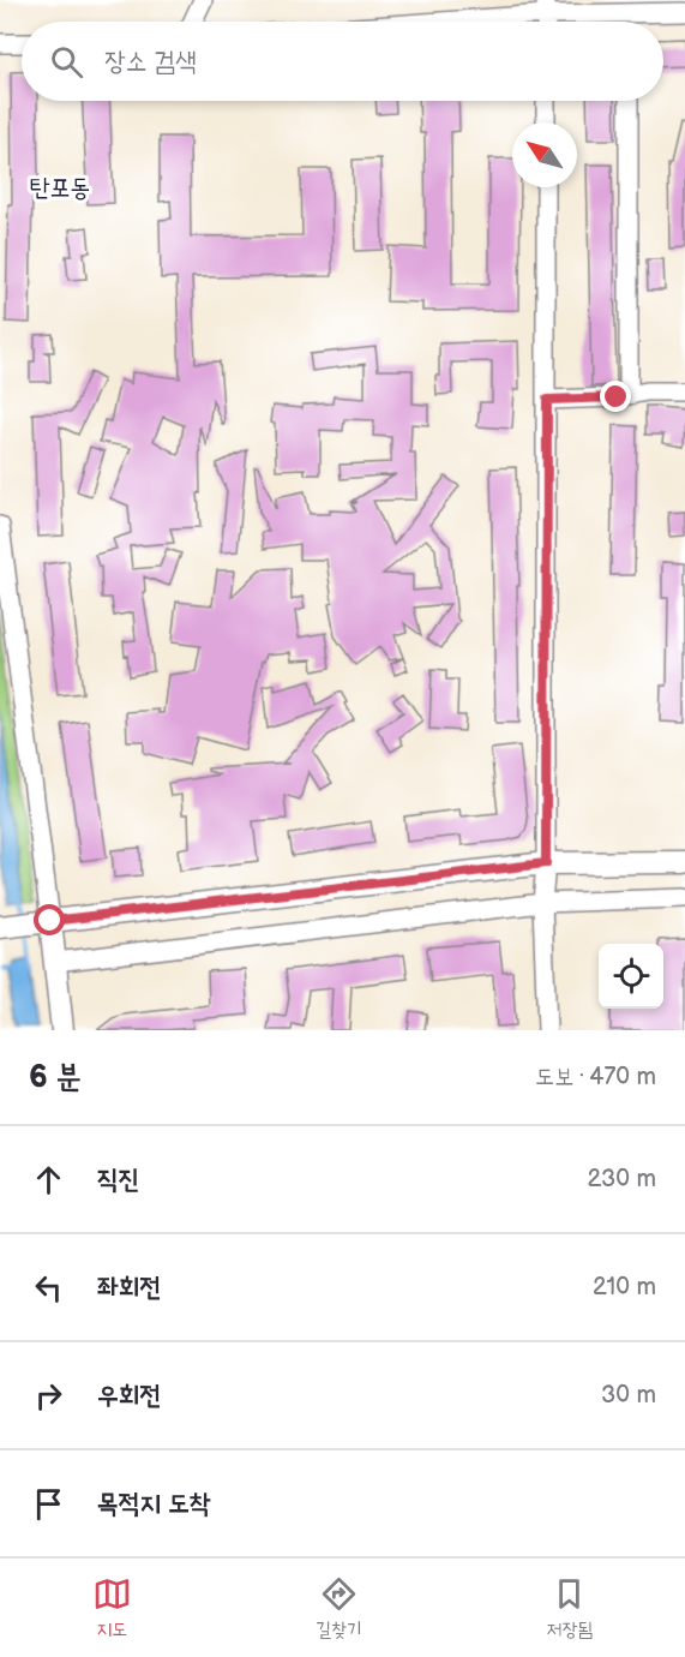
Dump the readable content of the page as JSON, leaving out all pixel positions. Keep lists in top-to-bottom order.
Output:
{
  "districts": ["탄포동"],
  "north": "top left",
  "page": {
    "search": "장소 검색",
    "heading": ["6 분", "도보 · 470 m"],
    "list": [
      ["직진", "230 m"],
      ["좌회전", "210 m"],
      ["우회전", "30 m"],
      "목적지 도착"
    ],
    "nav": ["지도", "길찾기", "저장됨"]
  }
}
